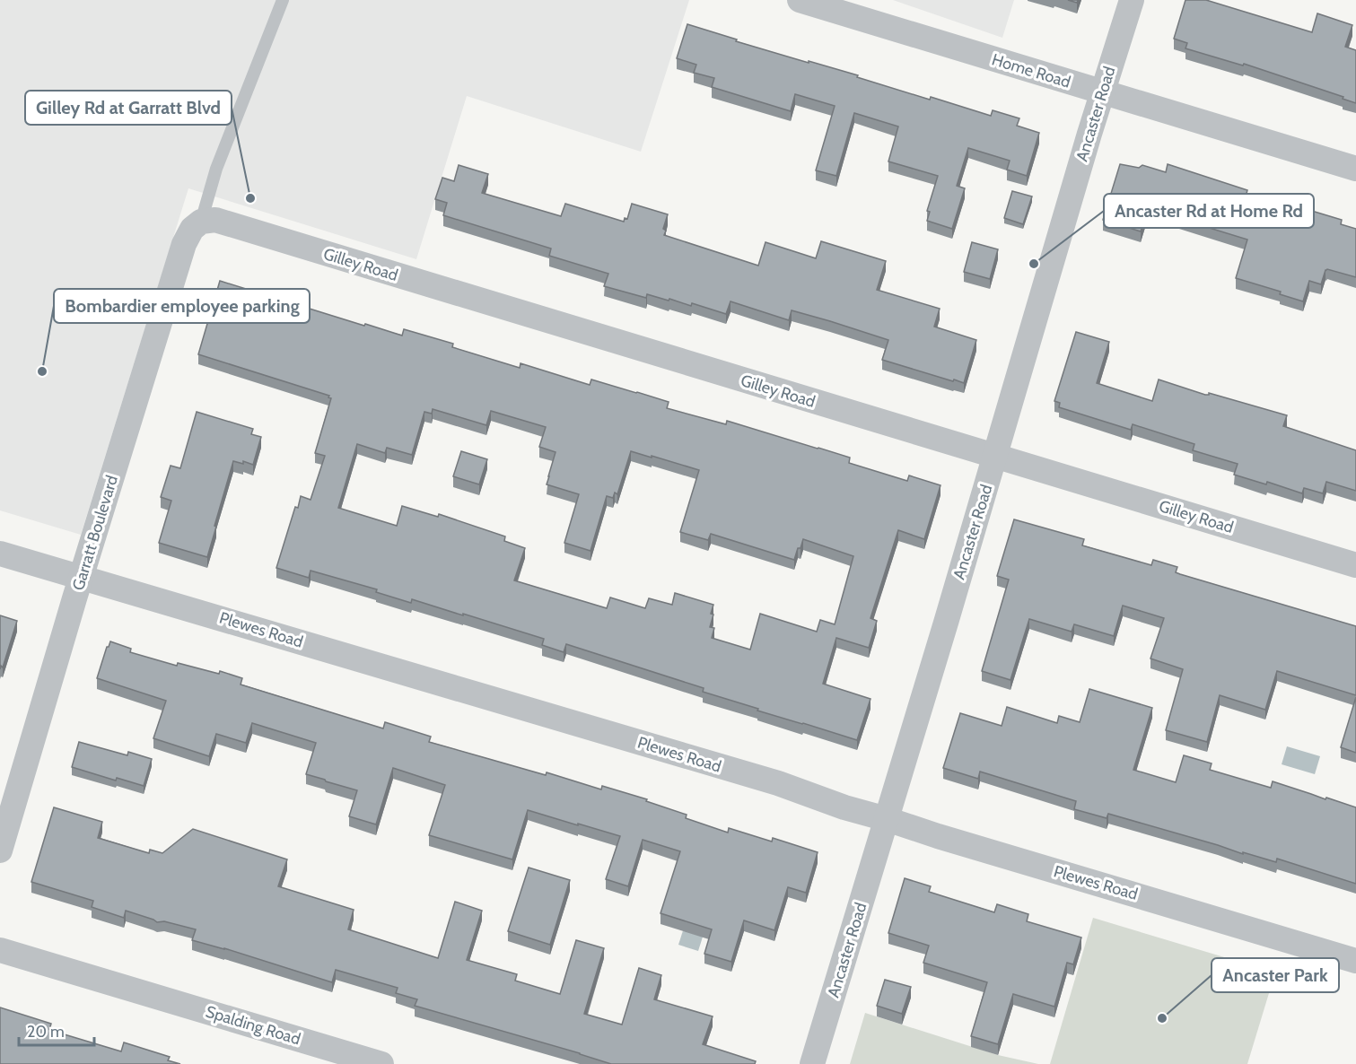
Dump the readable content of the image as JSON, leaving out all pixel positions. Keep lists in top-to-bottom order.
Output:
{
  "streets": {
    "street": [
      "Home Road",
      "Ancaster Road",
      "Gilley Road",
      "Garratt Boulevard",
      "Plewes Road",
      "Spalding Road"
    ]
  },
  "crossings": [
    ["Home Road", "Ancaster Road"],
    ["Ancaster Road", "Gilley Road"],
    ["Ancaster Road", "Plewes Road"],
    ["Gilley Road", "Garratt Boulevard"],
    ["Garratt Boulevard", "Plewes Road"]
  ],
  "places": [
    "Gilley Rd at Garratt Blvd",
    "Ancaster Rd at Home Rd",
    "Bombardier employee parking",
    "Ancaster Park"
  ],
  "scale_bar": "20 m"
}
